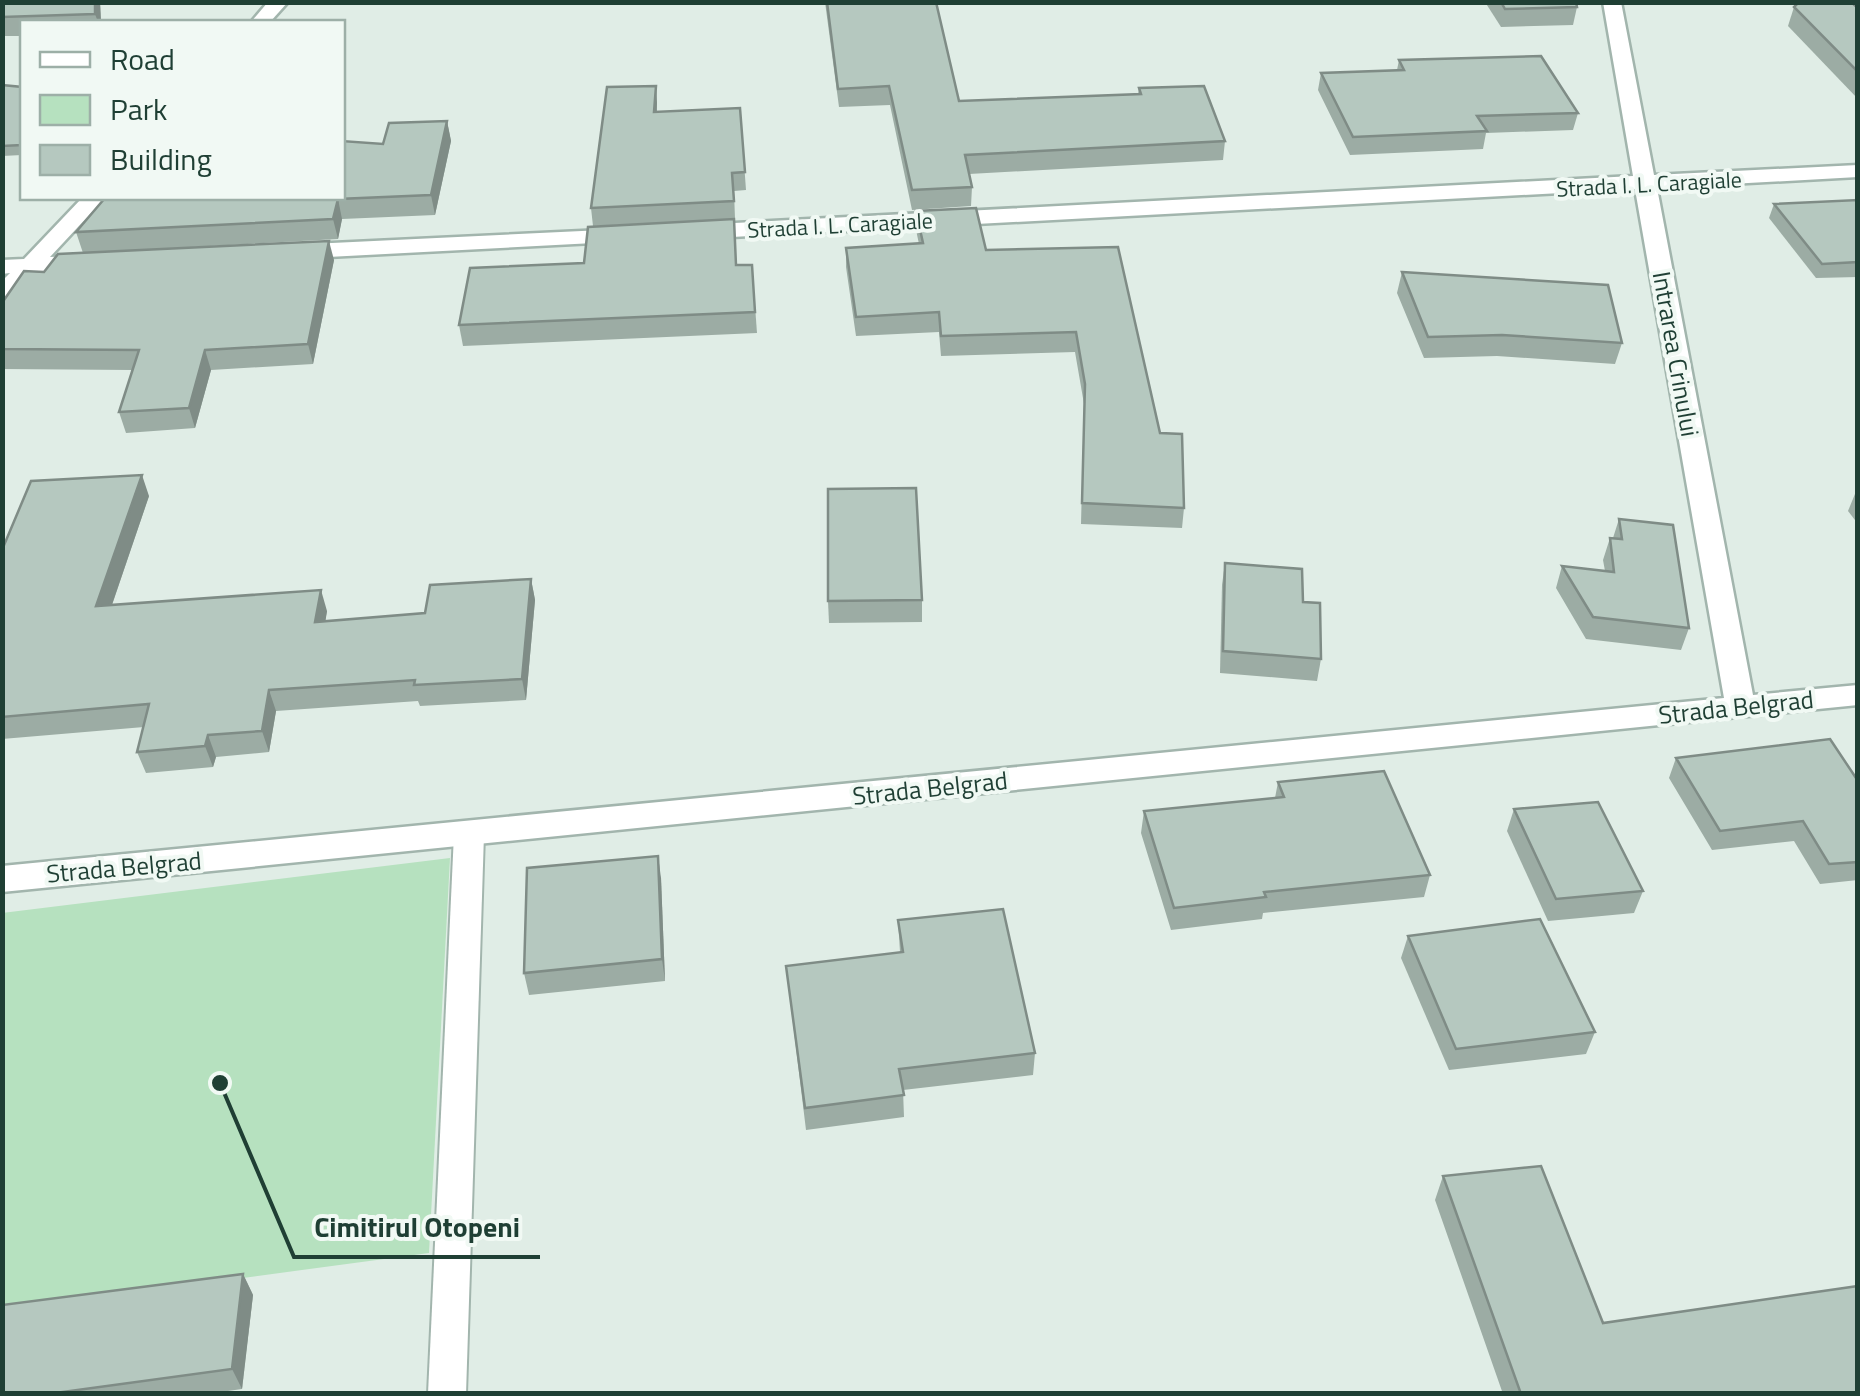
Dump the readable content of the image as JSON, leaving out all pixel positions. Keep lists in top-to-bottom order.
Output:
{
  "streets": {
    "street": ["Strada I. L. Caragiale", "Intrarea Crinului", "Strada Belgrad"]
  },
  "crossings": [
    ["Strada I. L. Caragiale", "Intrarea Crinului"],
    ["Intrarea Crinului", "Strada Belgrad"]
  ],
  "places": ["Cimitirul Otopeni"],
  "legend": ["Road", "Park", "Building"]
}
